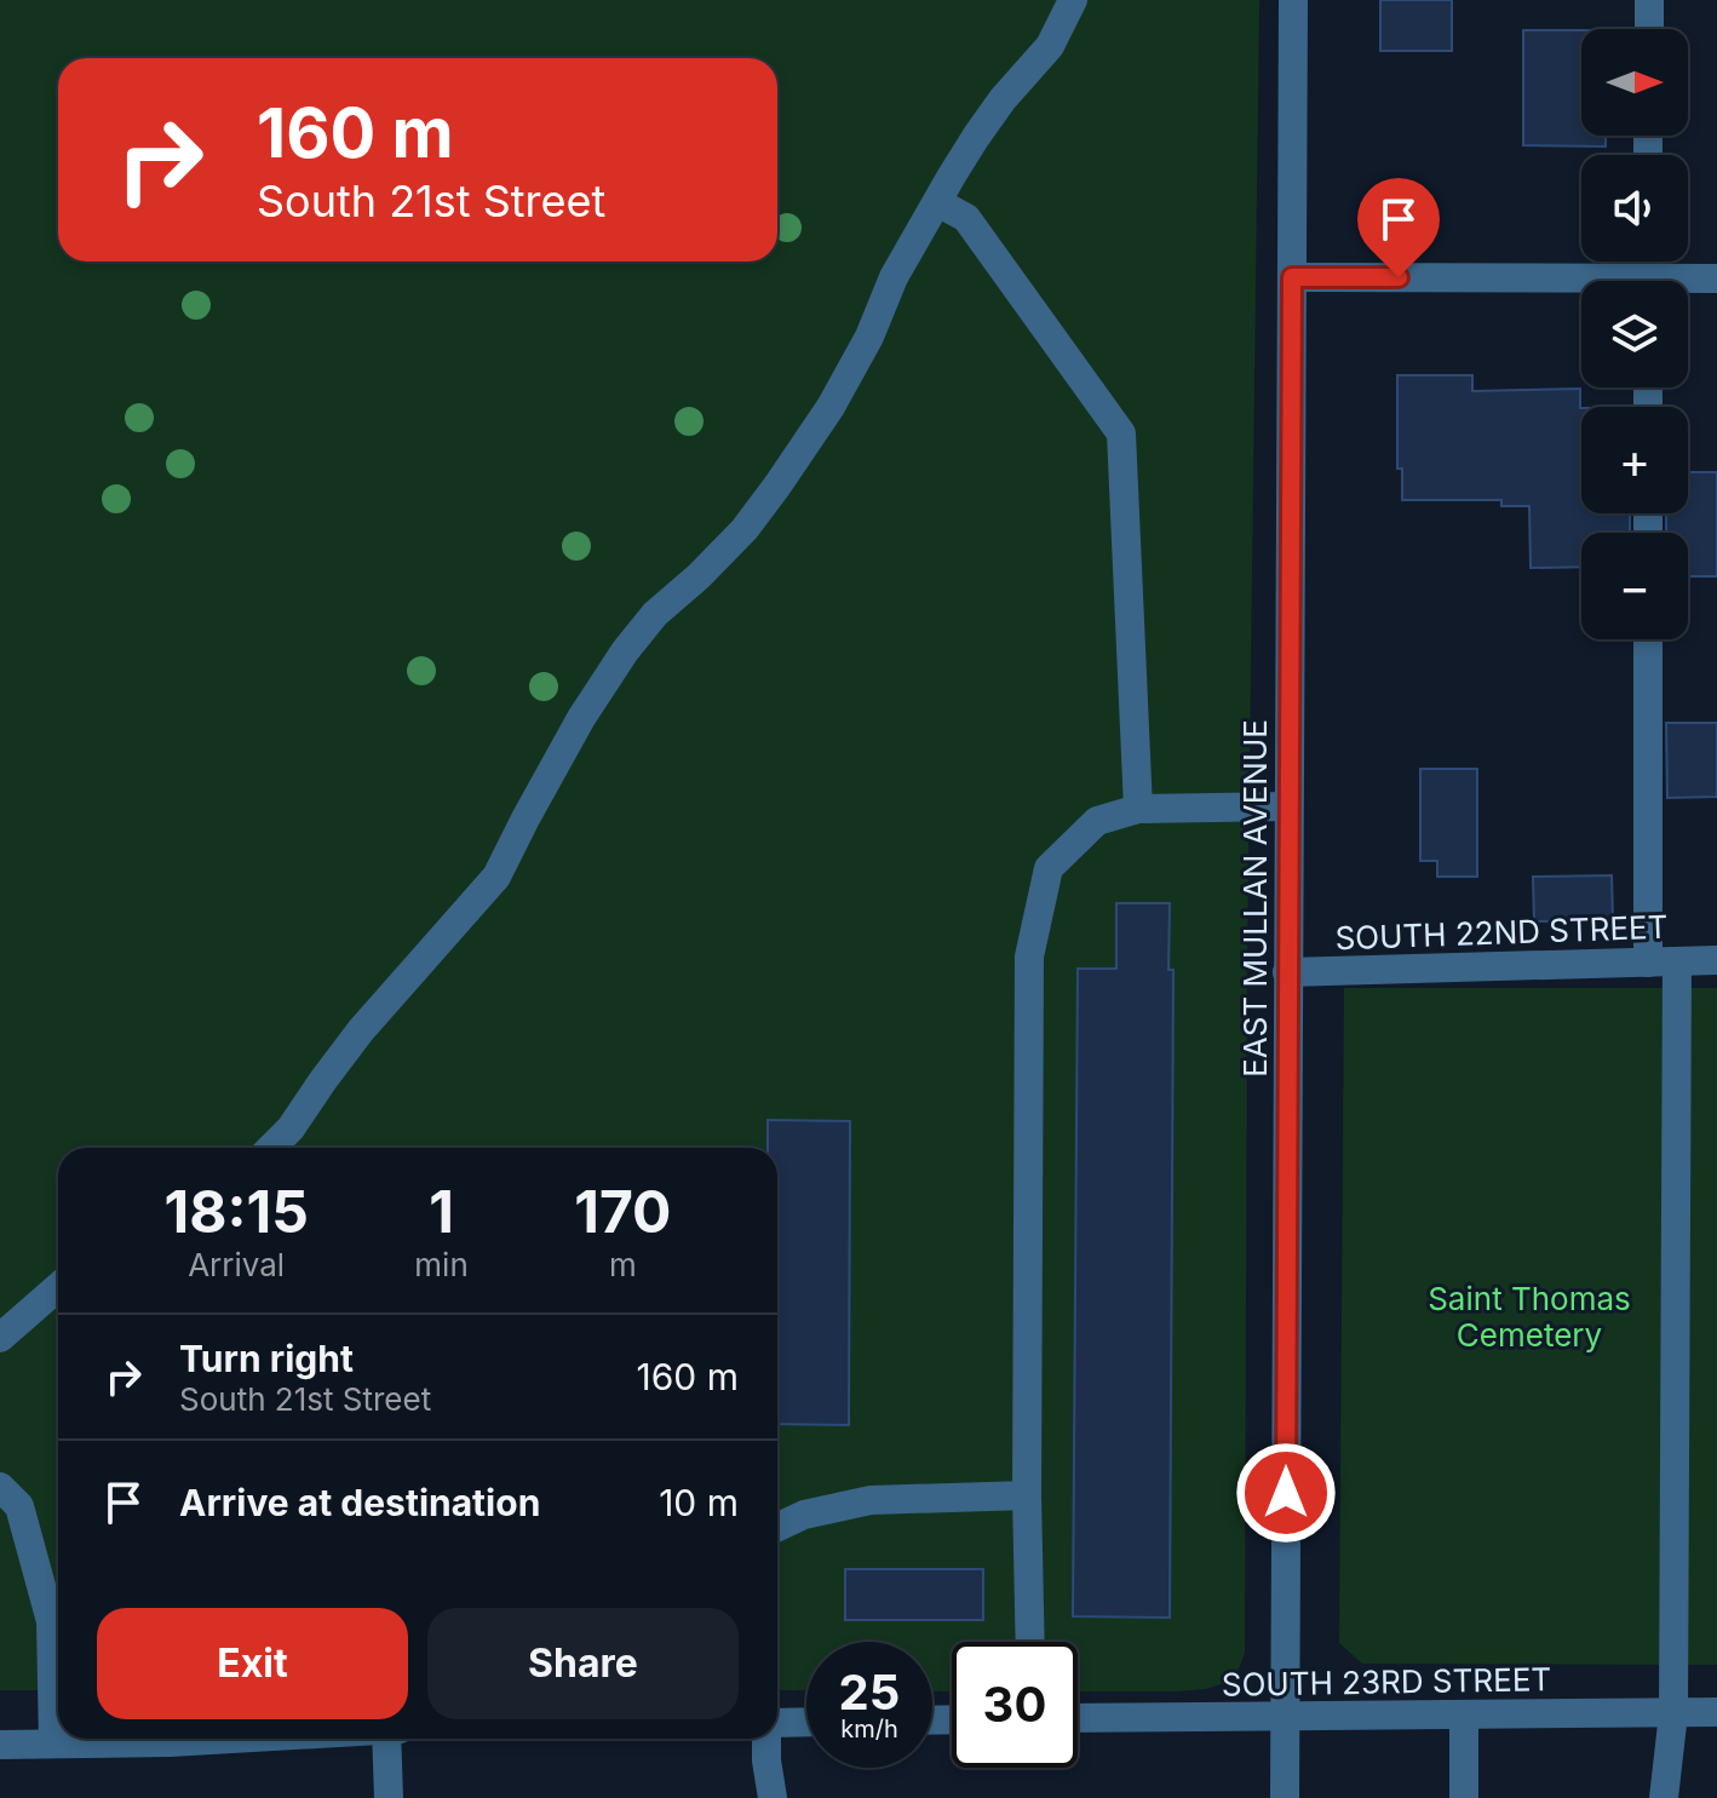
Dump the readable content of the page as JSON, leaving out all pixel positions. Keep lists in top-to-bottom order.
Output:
{
  "streets": {
    "street": ["EAST MULLAN AVENUE", "SOUTH 22ND STREET", "SOUTH 23RD STREET"]
  },
  "crossings": [
    ["EAST MULLAN AVENUE", "SOUTH 22ND STREET"],
    ["EAST MULLAN AVENUE", "SOUTH 23RD STREET"]
  ],
  "parks": ["Saint Thomas Cemetery"],
  "north": "right",
  "page": {
    "map_buttons": ["+", "−"],
    "turn": ["160 m", "South 21st Street"],
    "eta": [
      "18:15",
      "Arrival",
      "1",
      "min",
      "170",
      "m"
    ],
    "list": [
      {
        "name": "Turn right",
        "note": "South 21st Street",
        "value": "160 m"
      },
      {
        "name": "Arrive at destination",
        "value": "10 m"
      }
    ],
    "buttons": ["Exit", "Share"],
    "speed": "25 km/h",
    "limit": "30"
  }
}
